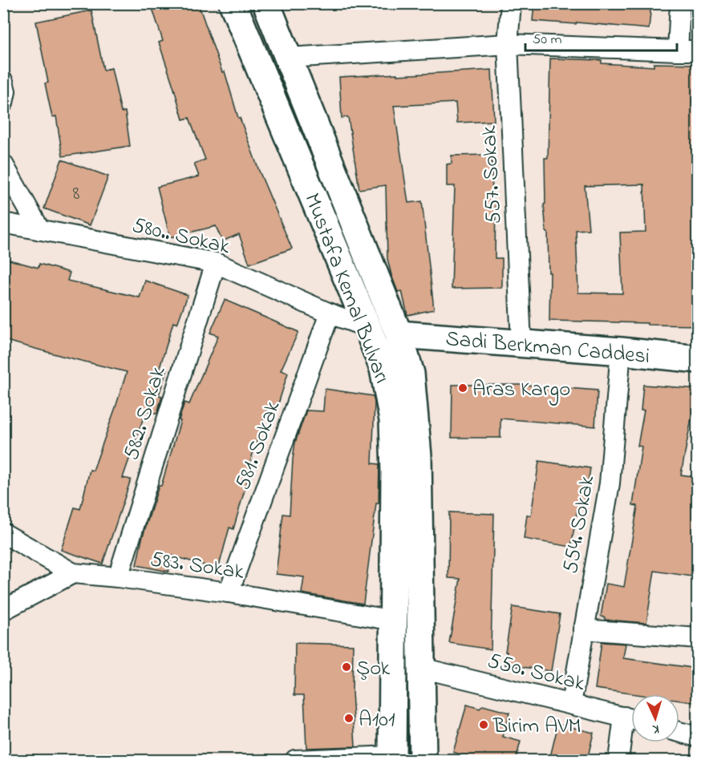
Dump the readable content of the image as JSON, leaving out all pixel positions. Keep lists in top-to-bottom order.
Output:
{
  "streets": {
    "main road": ["Mustafa Kemal Bulvarı", "Sadi Berkman Caddesi"],
    "street": [
      "557. Sokak",
      "580.. Sokak",
      "582. Sokak",
      "581. Sokak",
      "554. Sokak",
      "583. Sokak",
      "550. Sokak"
    ]
  },
  "crossings": [
    ["557. Sokak", "Sadi Berkman Caddesi"],
    ["580.. Sokak", "Mustafa Kemal Bulvarı"],
    ["580.. Sokak", "582. Sokak"],
    ["580.. Sokak", "581. Sokak"],
    ["Mustafa Kemal Bulvarı", "Sadi Berkman Caddesi"],
    ["Mustafa Kemal Bulvarı", "583. Sokak"],
    ["Mustafa Kemal Bulvarı", "550. Sokak"],
    ["Sadi Berkman Caddesi", "554. Sokak"],
    ["582. Sokak", "583. Sokak"],
    ["581. Sokak", "583. Sokak"],
    ["554. Sokak", "550. Sokak"]
  ],
  "places": [
    "Aras Kargo",
    "Şok",
    "A101",
    "Birim AVM"
  ],
  "house_numbers": ["8"],
  "scale_bar": "50 m",
  "north": "bottom"
}
